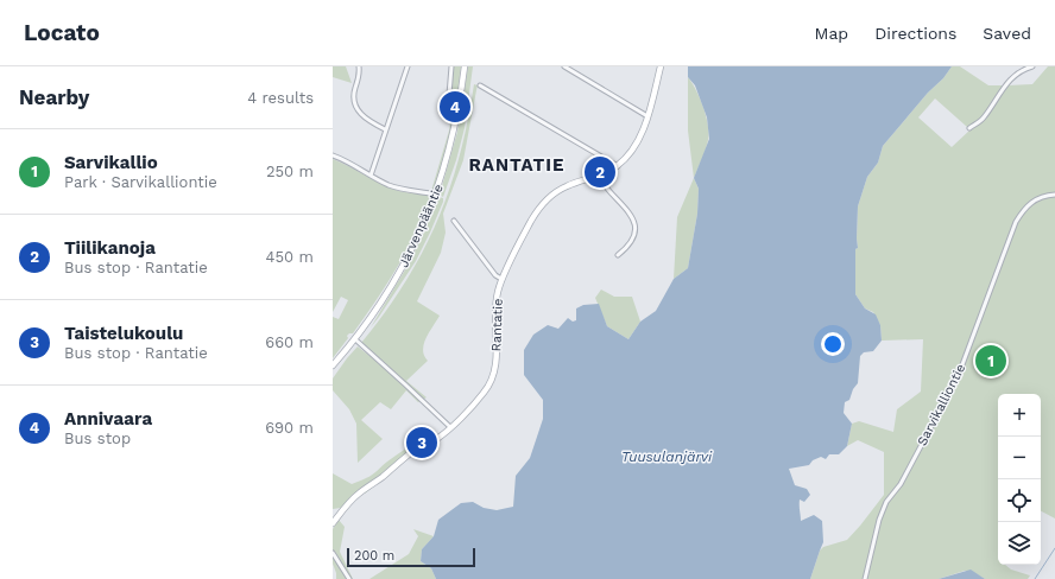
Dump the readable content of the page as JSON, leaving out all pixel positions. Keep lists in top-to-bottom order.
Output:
{
  "streets": {
    "street": ["Järvenpääntie", "Rantatie", "Sarvikalliontie"]
  },
  "districts": ["RANTATIE"],
  "water": ["Tuusulanjärvi"],
  "scale_bar": "200 m",
  "page": {
    "header": "Locato",
    "nav": ["Map", "Directions", "Saved"],
    "heading": ["Nearby", "4 results"],
    "pins": [
      "4",
      "2",
      "1",
      "3"
    ],
    "list": [
      {
        "mark": "1",
        "name": "Sarvikallio",
        "note": "Park · Sarvikalliontie",
        "value": "250 m"
      },
      {
        "mark": "2",
        "name": "Tiilikanoja",
        "note": "Bus stop · Rantatie",
        "value": "450 m"
      },
      {
        "mark": "3",
        "name": "Taistelukoulu",
        "note": "Bus stop · Rantatie",
        "value": "660 m"
      },
      {
        "mark": "4",
        "name": "Annivaara",
        "note": "Bus stop",
        "value": "690 m"
      }
    ],
    "map_buttons": ["+", "−"],
    "scale": "200 m"
  }
}
